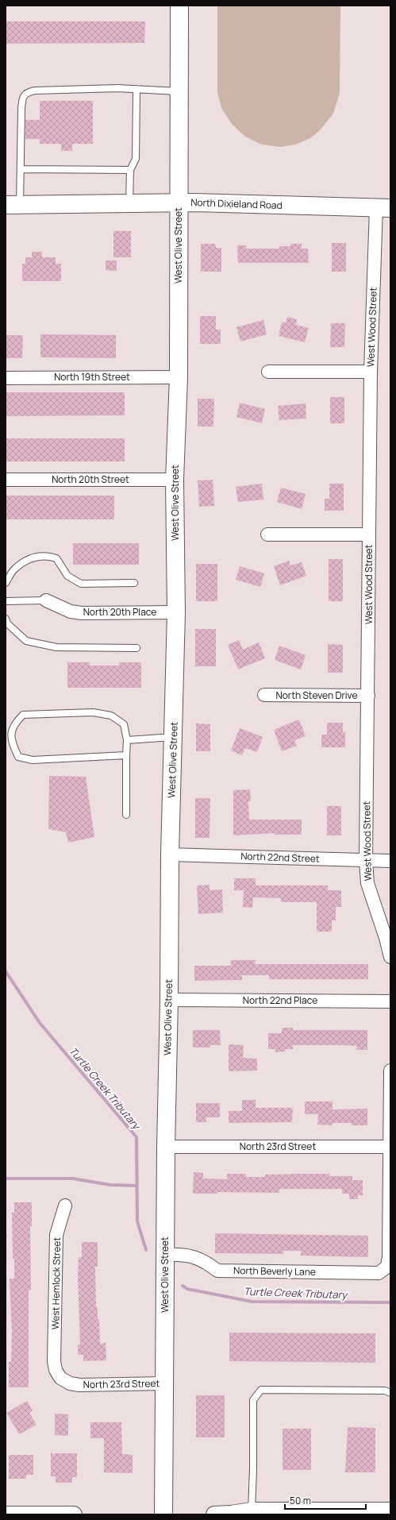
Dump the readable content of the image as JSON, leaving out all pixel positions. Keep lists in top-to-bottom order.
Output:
{
  "streets": {
    "main road": ["North Dixieland Road", "West Olive Street"],
    "street": [
      "West Wood Street",
      "North 19th Street",
      "North 20th Street",
      "North 20th Place",
      "North Steven Drive",
      "North 22nd Street",
      "North 22nd Place",
      "North 23rd Street",
      "North Beverly Lane",
      "West Hemlock Street"
    ]
  },
  "crossings": [
    ["North Dixieland Road", "West Olive Street"],
    ["North Dixieland Road", "West Wood Street"],
    ["West Olive Street", "North 19th Street"],
    ["West Olive Street", "North 20th Street"],
    ["West Olive Street", "North 20th Place"],
    ["West Olive Street", "North 22nd Street"],
    ["West Olive Street", "North 22nd Place"],
    ["West Olive Street", "North 23rd Street"],
    ["West Olive Street", "North Beverly Lane"],
    ["West Wood Street", "North Steven Drive"],
    ["West Wood Street", "North 22nd Street"],
    ["North 23rd Street", "North Beverly Lane"],
    ["North 23rd Street", "West Hemlock Street"]
  ],
  "water": ["Turtle Creek Tributary"],
  "scale_bar": "50 m"
}
